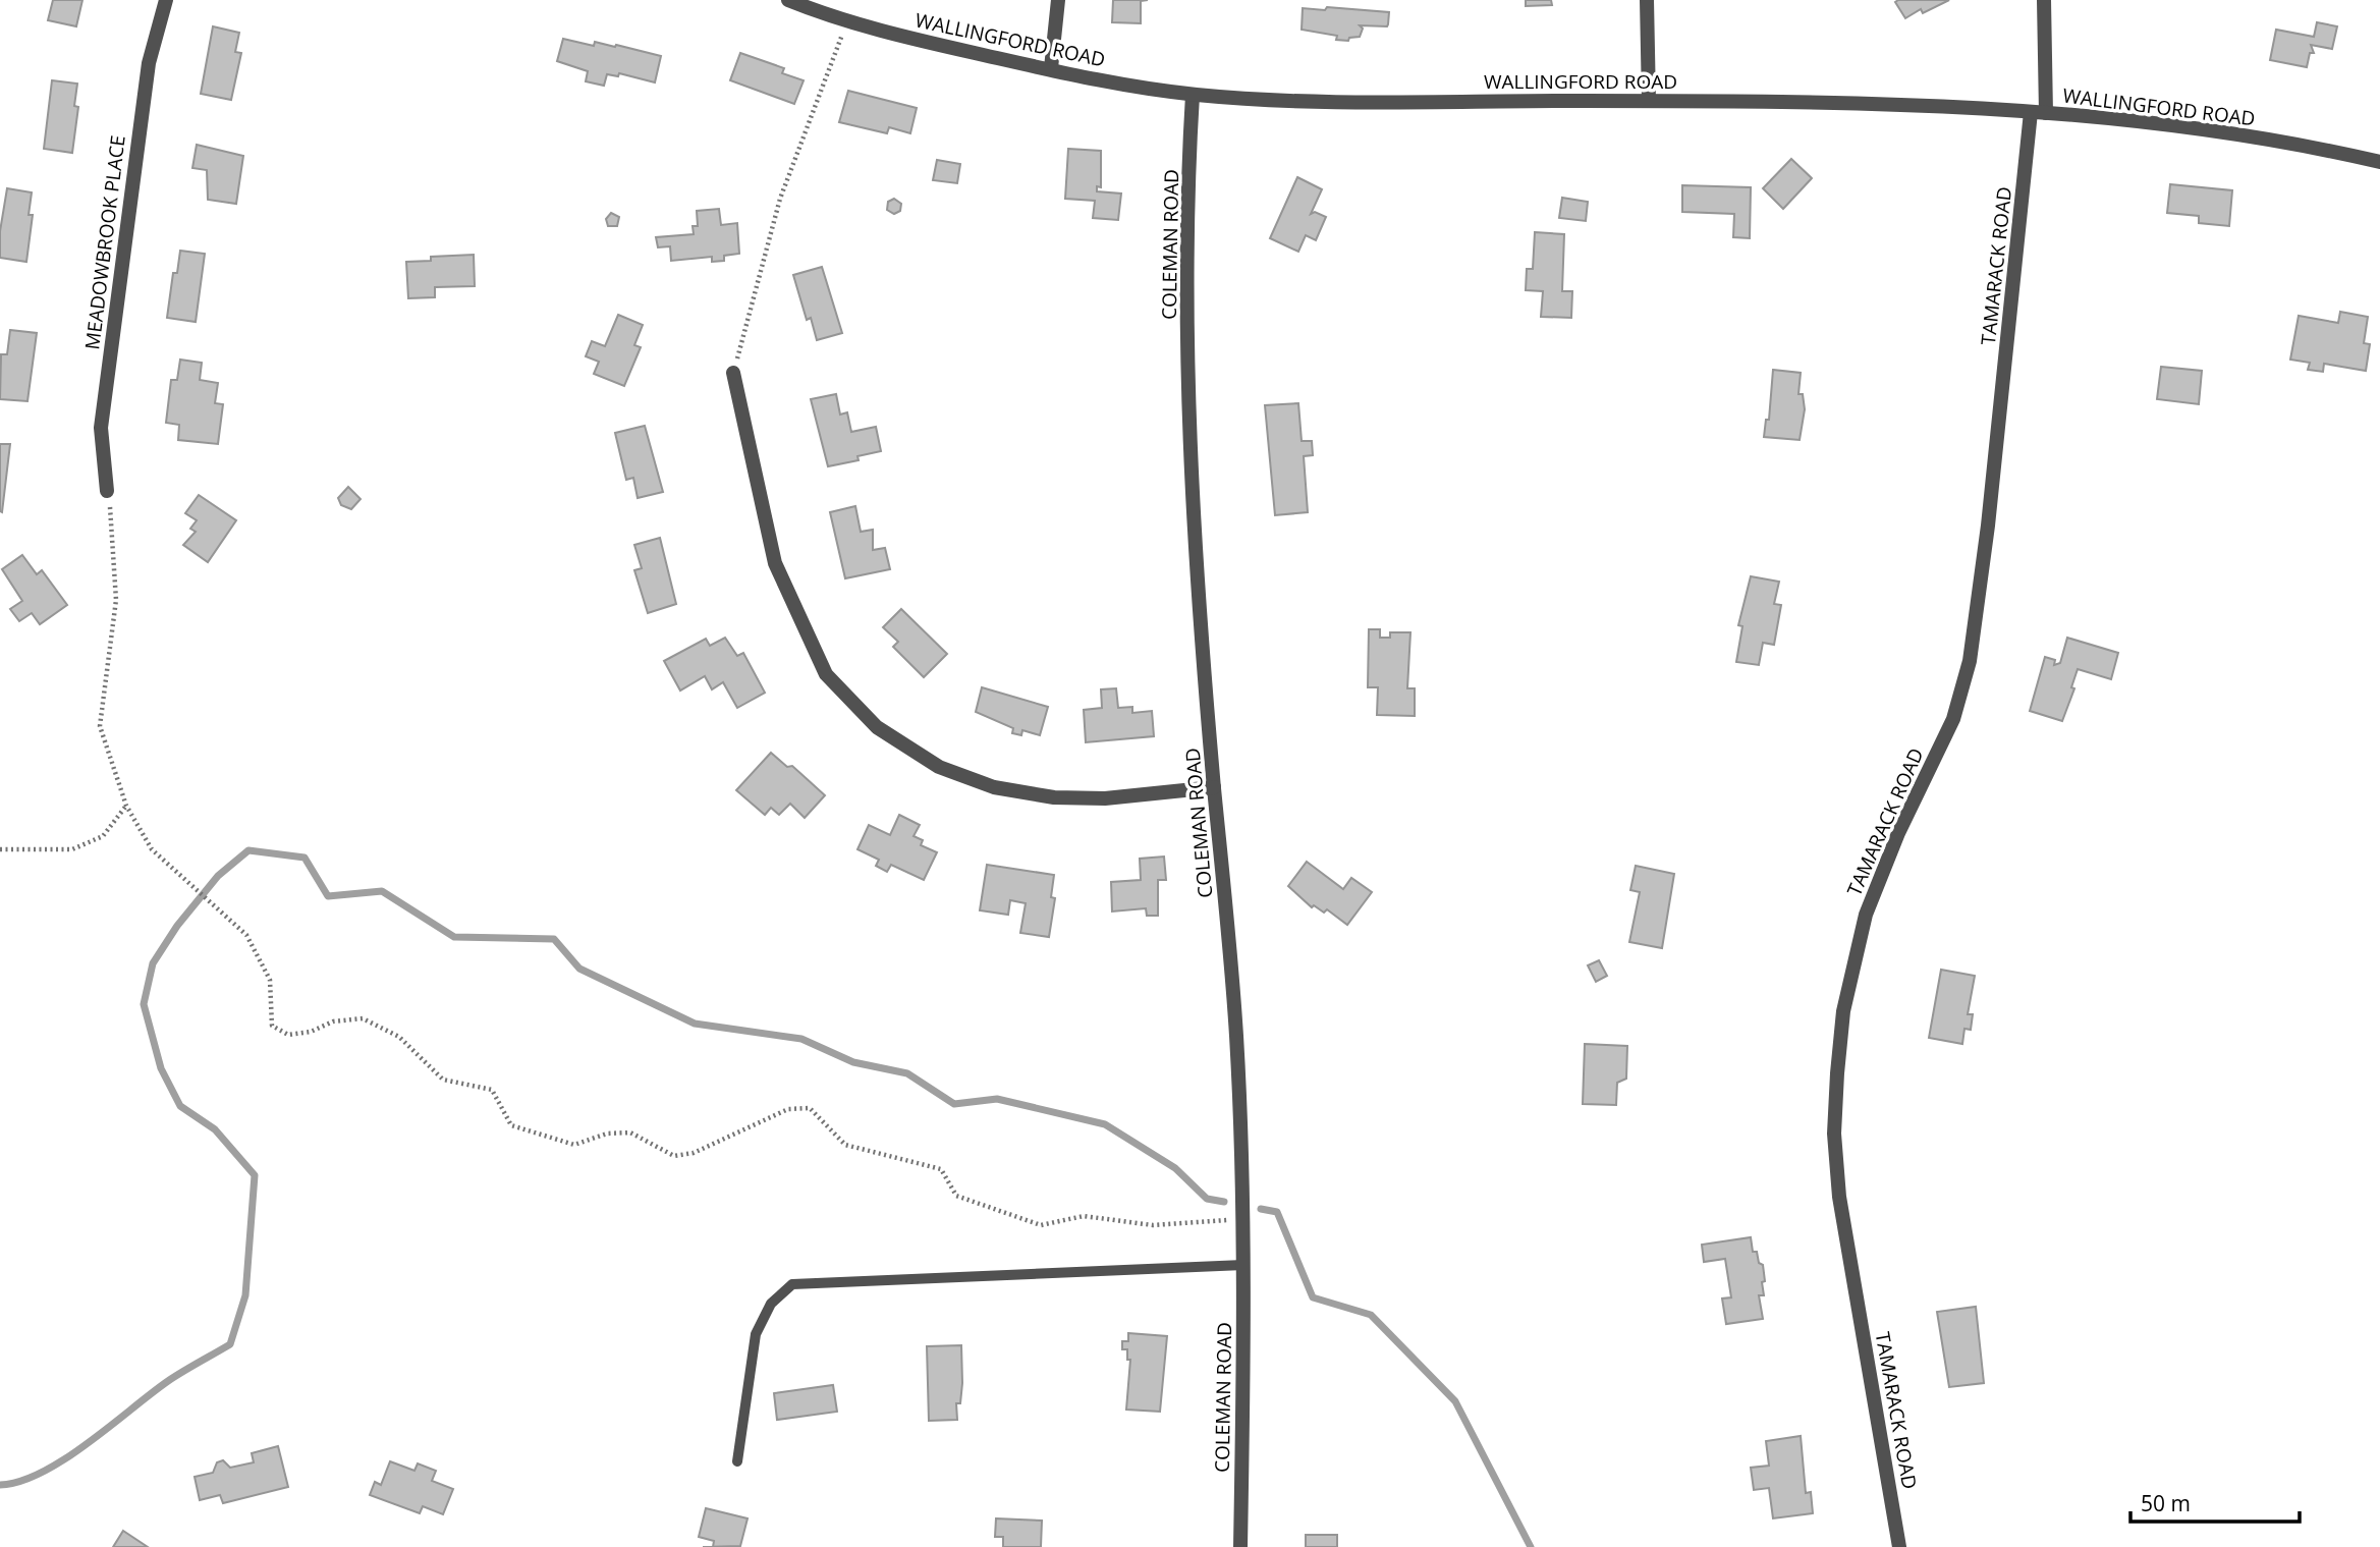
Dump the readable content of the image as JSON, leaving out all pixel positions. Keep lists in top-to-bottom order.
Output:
{
  "streets": {
    "street": [
      "WALLINGFORD ROAD",
      "MEADOWBROOK PLACE",
      "COLEMAN ROAD",
      "TAMARACK ROAD"
    ]
  },
  "crossings": [
    ["WALLINGFORD ROAD", "COLEMAN ROAD"],
    ["WALLINGFORD ROAD", "TAMARACK ROAD"]
  ],
  "scale_bar": "50 m"
}
